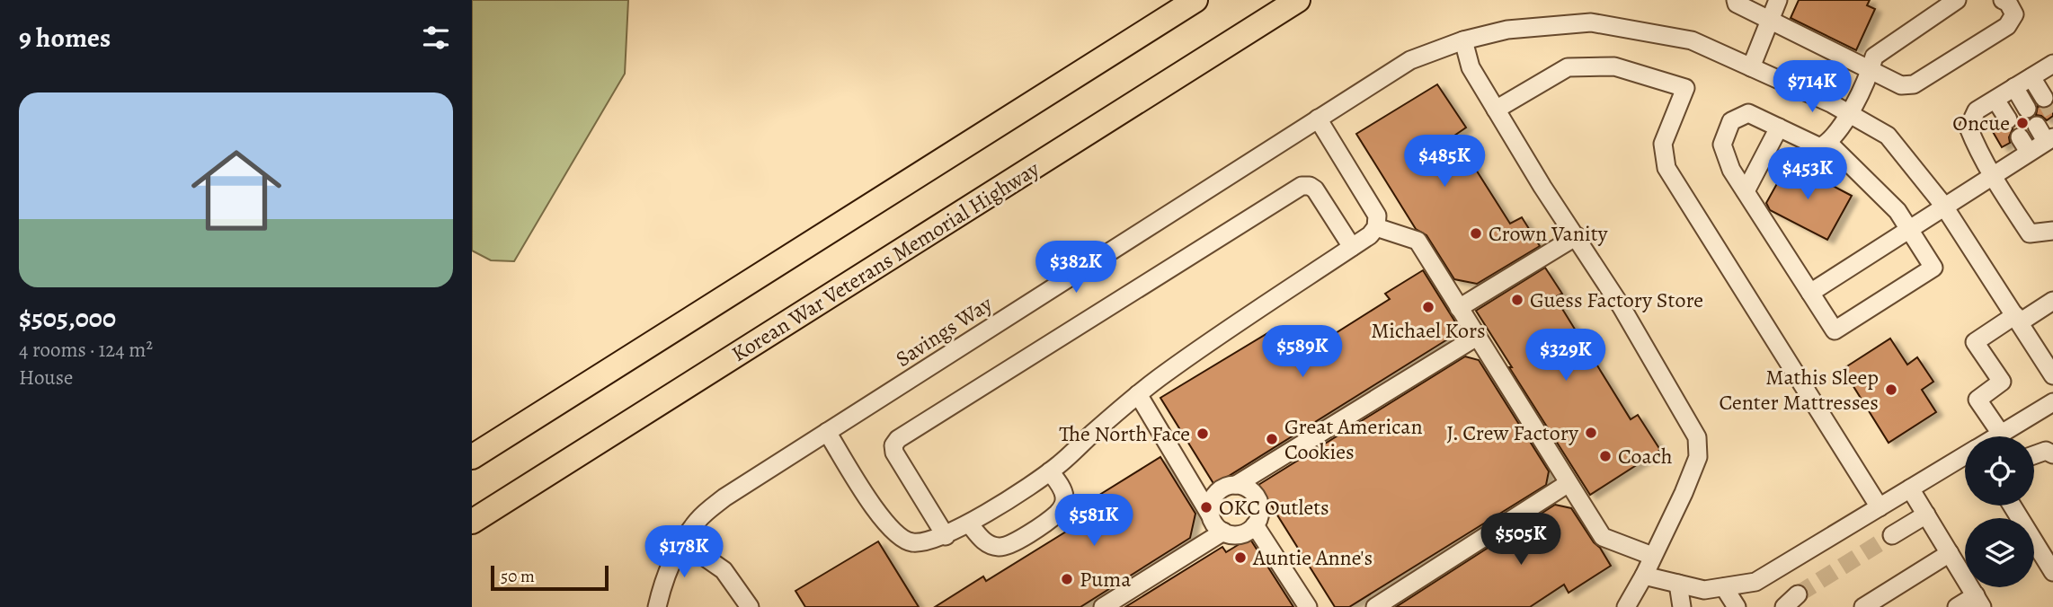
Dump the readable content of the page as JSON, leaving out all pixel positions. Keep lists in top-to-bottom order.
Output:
{
  "streets": {
    "highway": ["Korean War Veterans Memorial Highway"],
    "street": ["Savings Way"]
  },
  "places": [
    "Oncue",
    "Crown Vanity",
    "Guess Factory Store",
    "Michael Kors",
    "Mathis Sleep Center Mattresses",
    "J. Crew Factory",
    "The North Face",
    "Great American Cookies",
    "Coach",
    "OKC Outlets",
    "Auntie Anne's",
    "Puma"
  ],
  "scale_bar": "50 m",
  "page": {
    "heading": "9 homes",
    "price": [
      "$714K",
      "$485K",
      "$453K",
      "$382K",
      "$589K",
      "$329K",
      "$581K",
      "$505K",
      "$178K"
    ],
    "list": [
      {
        "name": "$505,000",
        "note": "4 rooms · 124 m² · House"
      }
    ],
    "scale": "50 m"
  }
}
